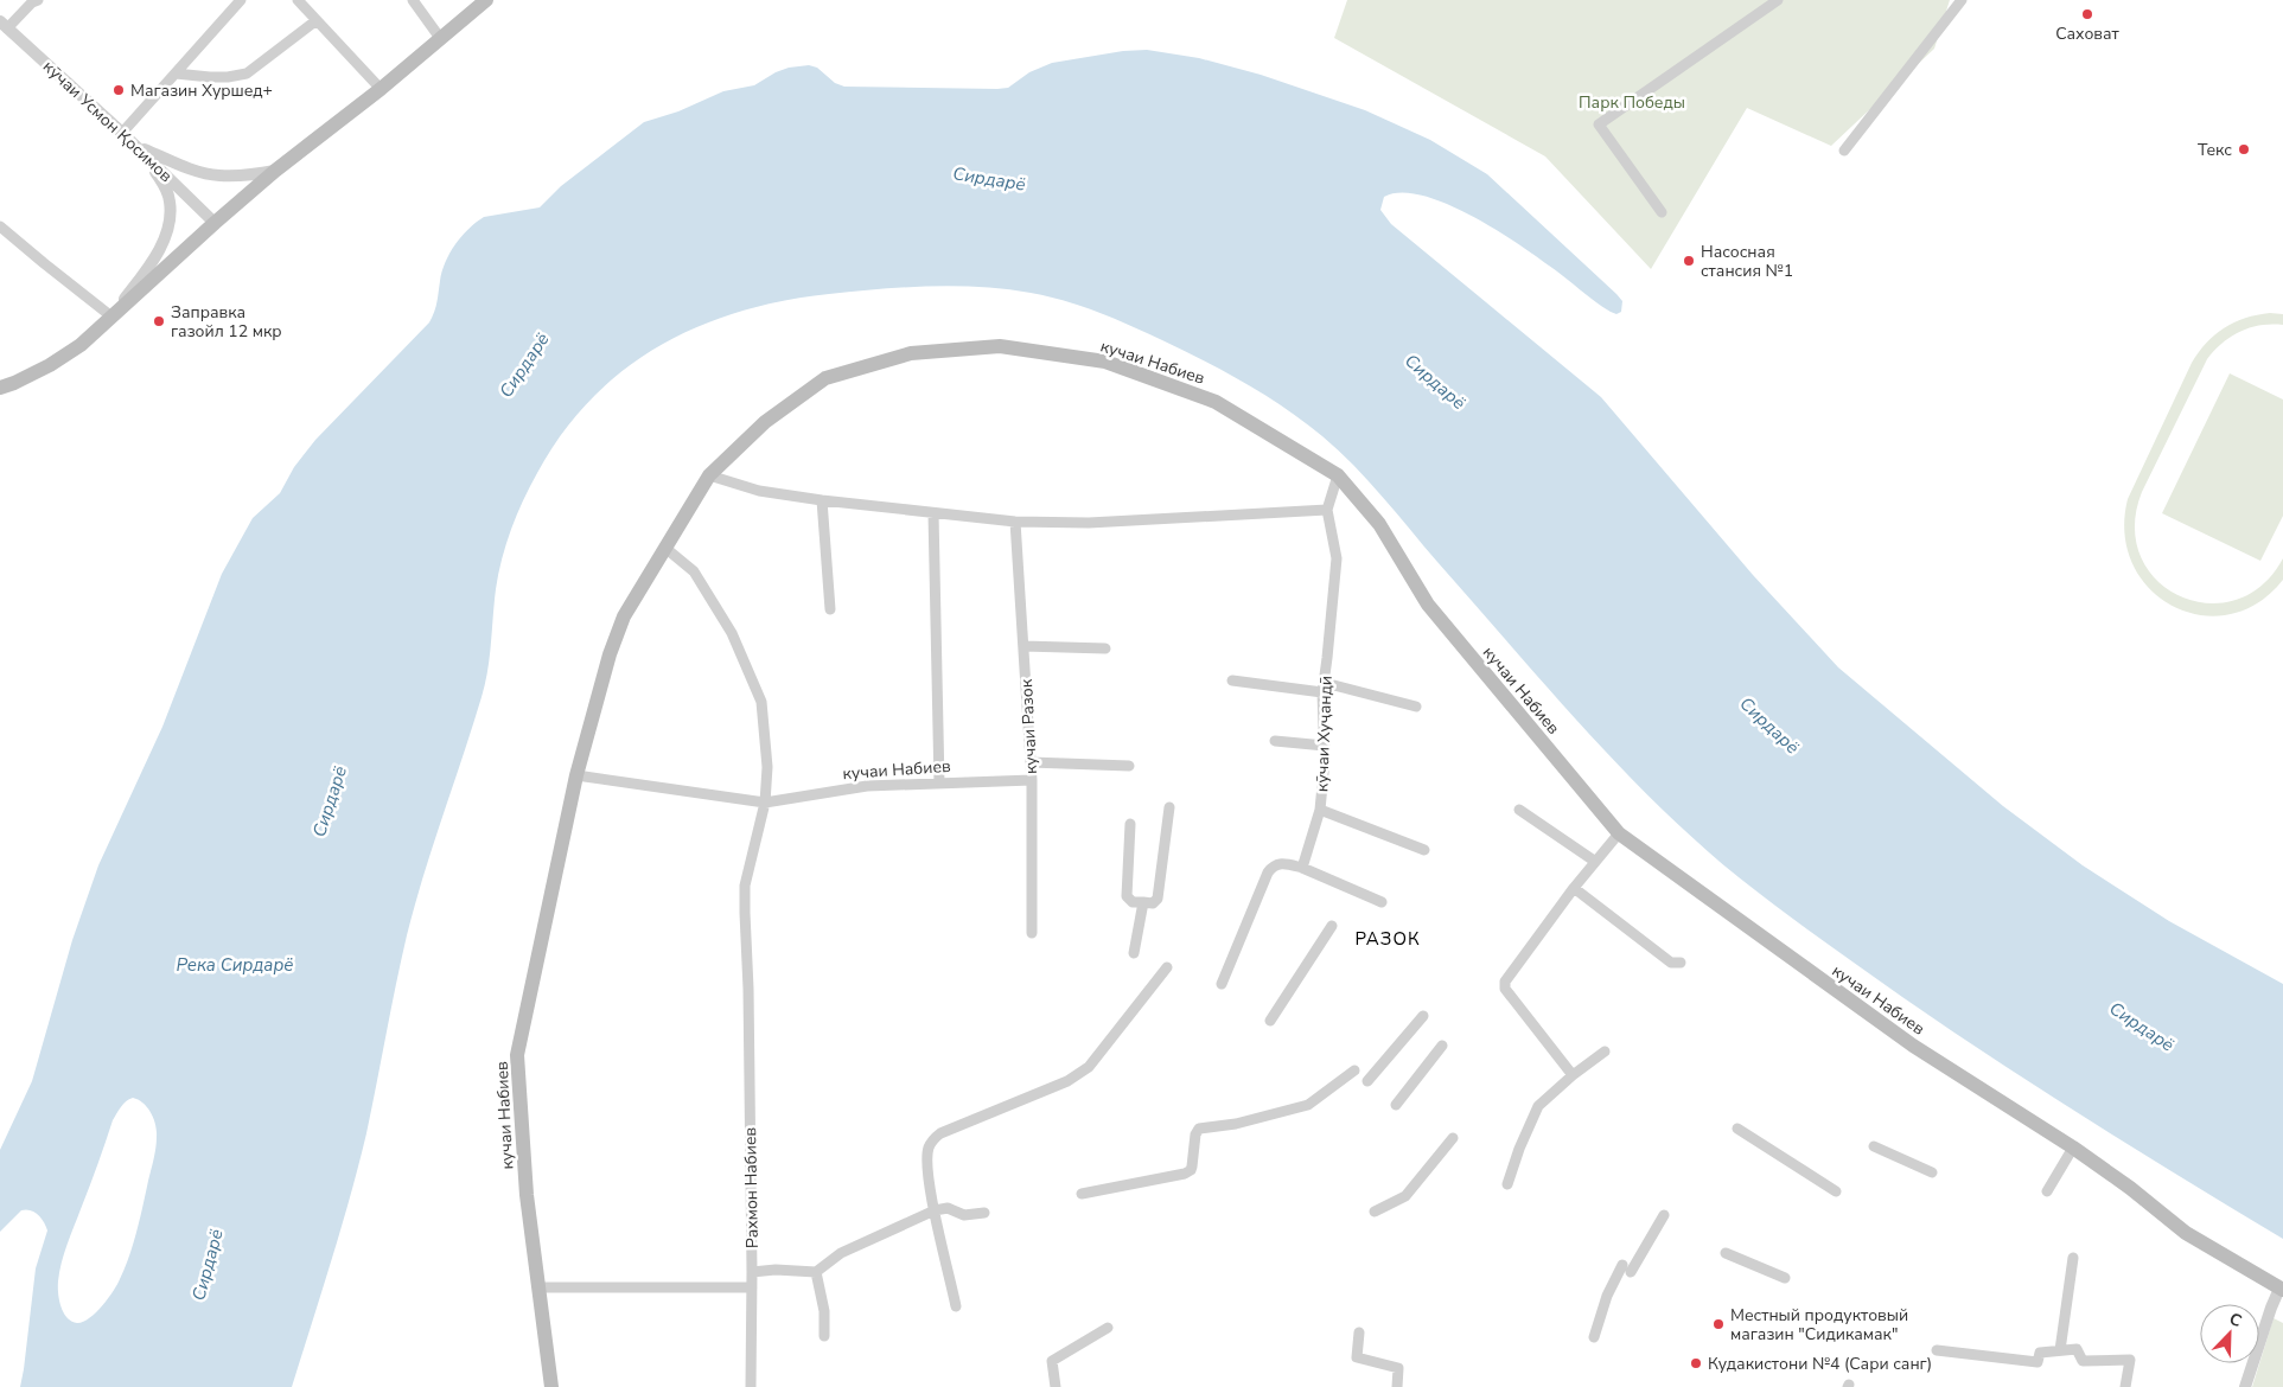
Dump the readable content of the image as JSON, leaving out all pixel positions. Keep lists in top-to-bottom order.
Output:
{
  "streets": {
    "main road": ["кучаи Набиев"],
    "street": [
      "кӯчаи Усмон Қосимов",
      "кучаи Разок",
      "кӯчаи Хуҷандӣ",
      "Рахмон Набиев"
    ]
  },
  "crossings": [
    ["кучаи Набиев", "кучаи Разок"],
    ["кучаи Набиев", "кӯчаи Хуҷандӣ"],
    ["кучаи Набиев", "Рахмон Набиев"]
  ],
  "districts": ["РАЗОК"],
  "water": ["Сирдарё", "Река Сирдарё"],
  "parks": ["Парк Победы"],
  "places": [
    "Саховат",
    "Магазин Хуршед+",
    "Текс",
    "Насосная стансия №1",
    "Заправка газойл 12 мкр",
    "Местный продуктовый магазин \"Сидикамак\"",
    "Кудакистони №4 (Сари санг)"
  ],
  "north": "top right"
}
